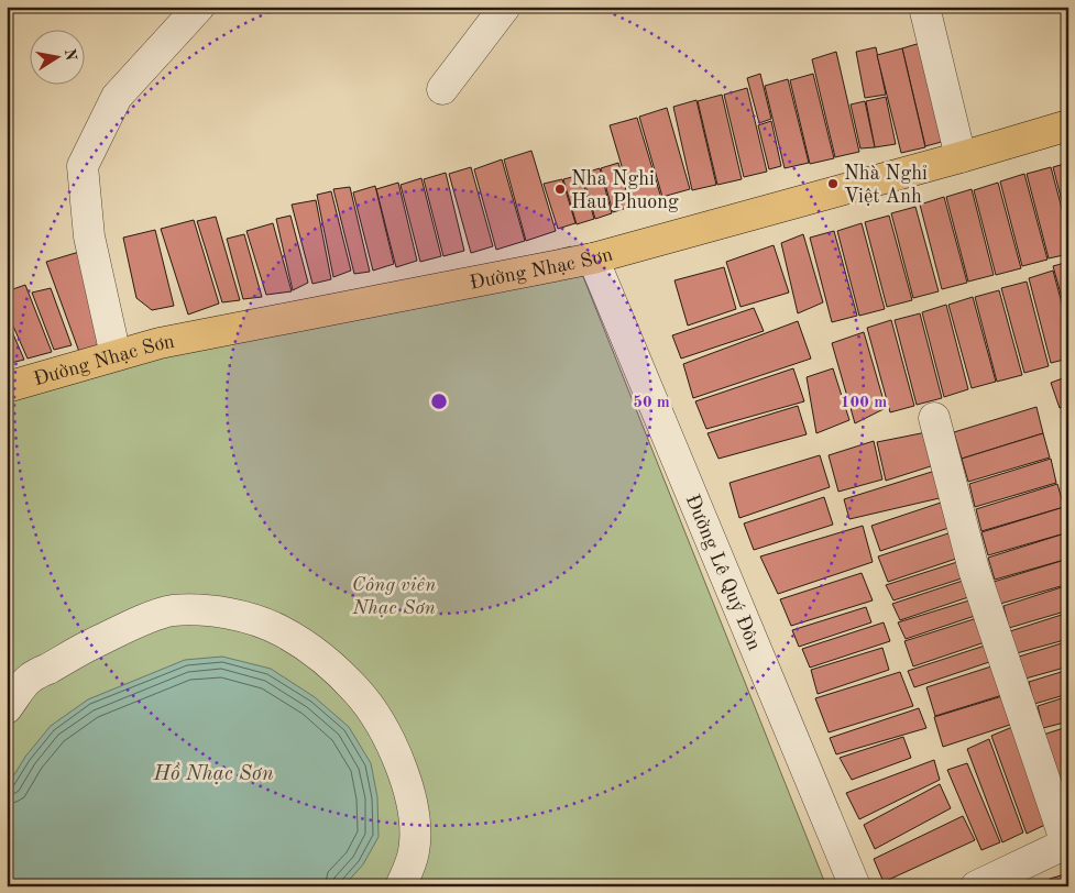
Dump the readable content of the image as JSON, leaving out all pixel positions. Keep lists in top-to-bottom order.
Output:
{
  "streets": {
    "main road": ["Đường Nhạc Sơn"],
    "street": ["Đường Lê Quý Đôn"]
  },
  "crossings": [
    ["Đường Nhạc Sơn", "Đường Lê Quý Đôn"]
  ],
  "water": ["Hồ Nhạc Sơn"],
  "parks": ["Công viên Nhạc Sơn"],
  "places": ["Nhà Nghỉ Việt Anh", "Nha Nghi Hau Phuong"],
  "north": "right",
  "rings": ["50 m", "100 m"]
}
